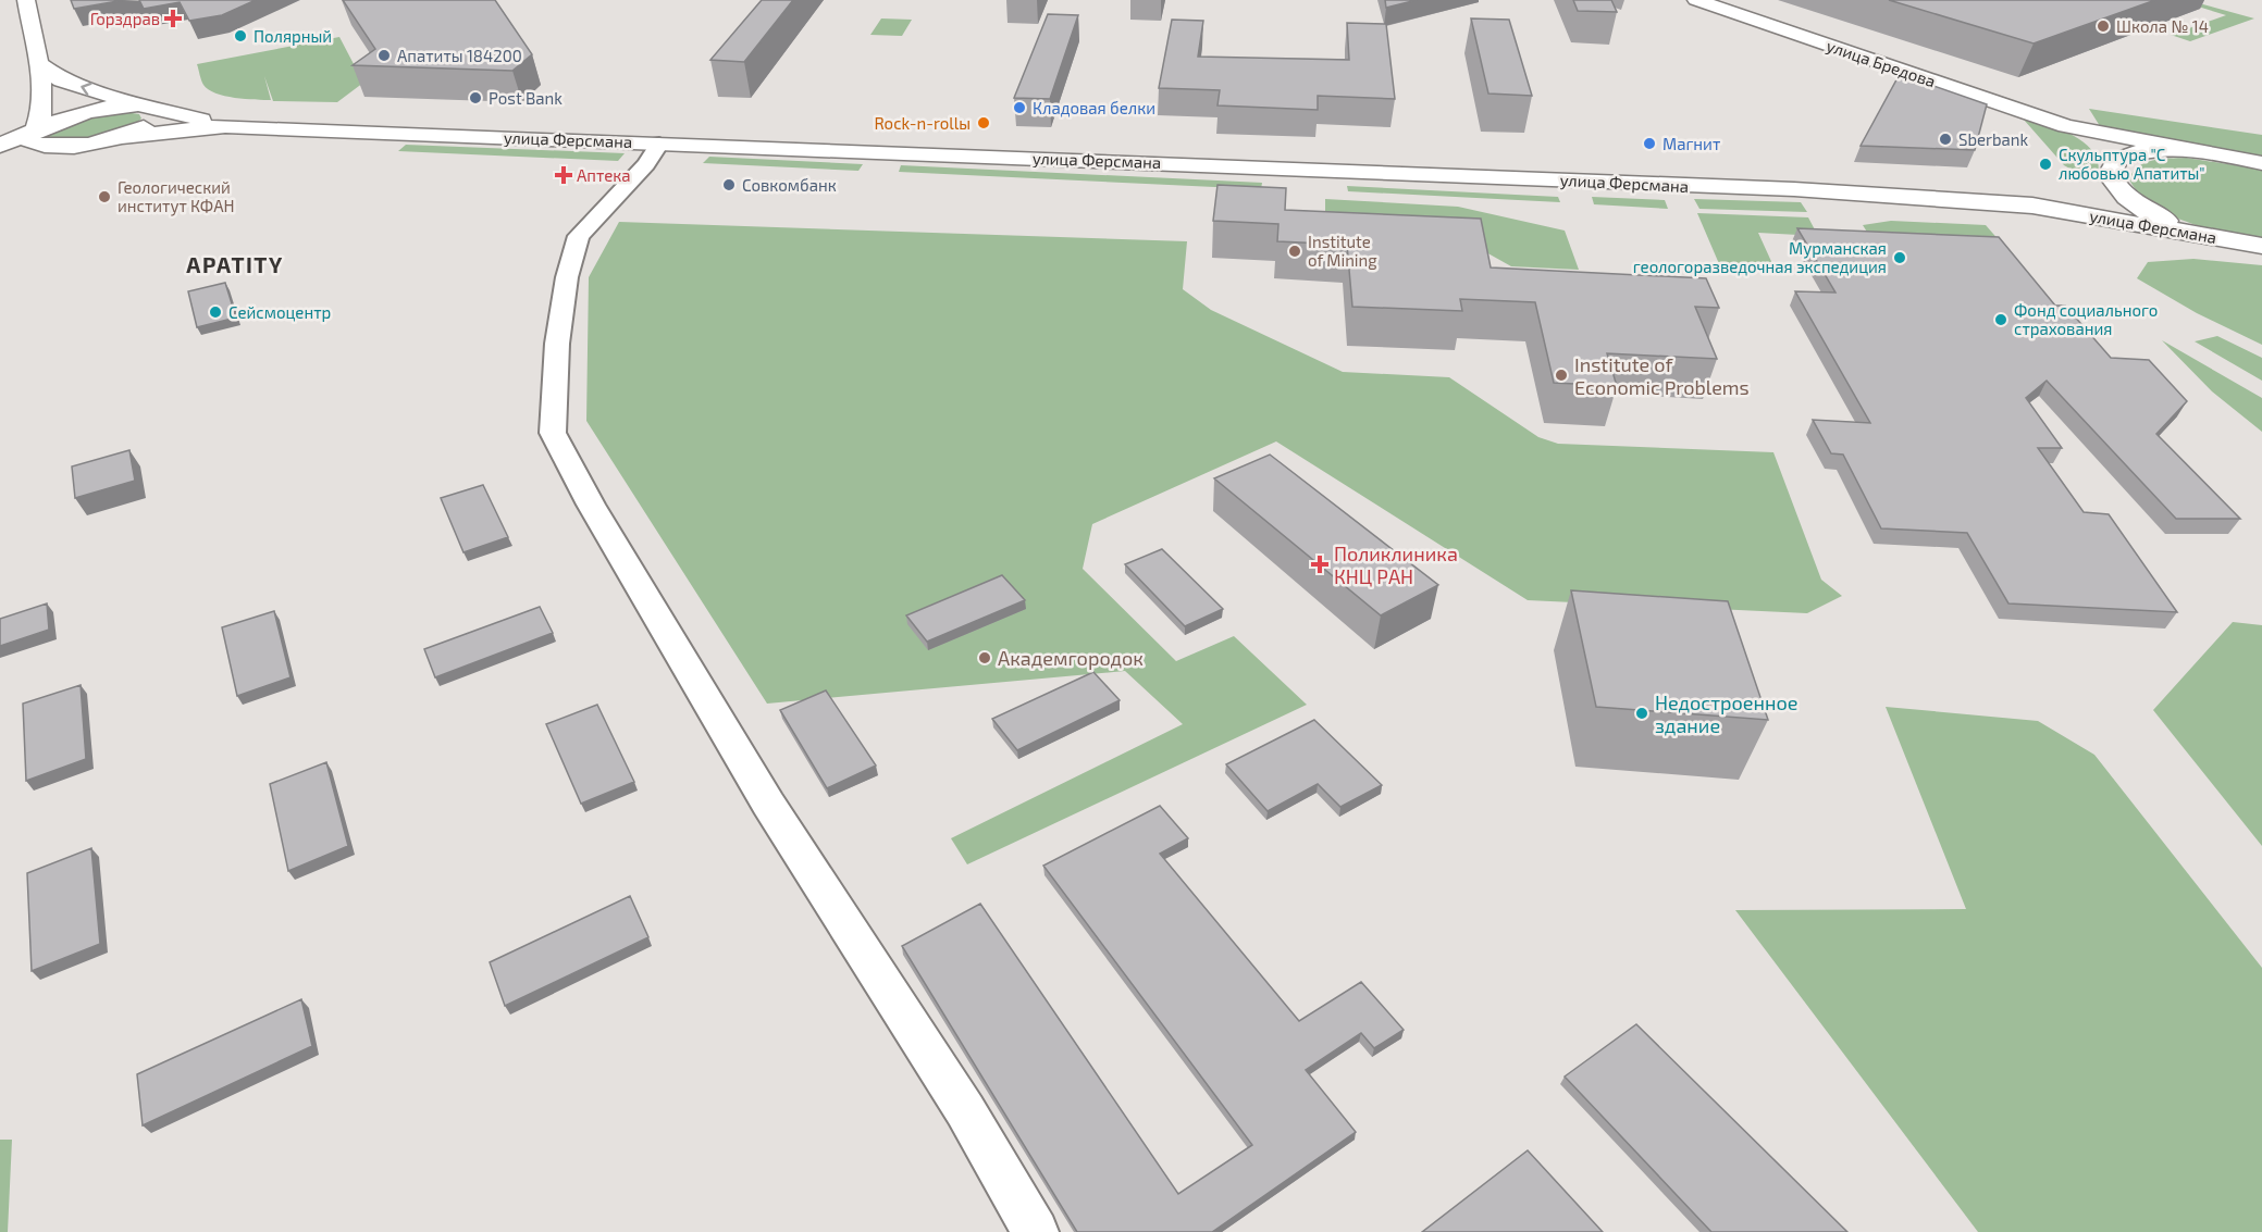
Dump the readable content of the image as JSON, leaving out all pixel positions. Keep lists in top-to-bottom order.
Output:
{
  "streets": {
    "street": ["улица Бредова", "улица Ферсмана"]
  },
  "districts": ["APATITY"],
  "places": {
    "health": ["Горздрав", "Аптека", "Поликлиника КНЦ РАН"],
    "other": [
      "Школа № 14",
      "Полярный",
      "Апатиты 184200",
      "Post Bank",
      "Кладовая белки",
      "Rock-n-rollы",
      "Sberbank",
      "Магнит",
      "Скульптура \"С любовью Апатиты\"",
      "Совкомбанк",
      "Геологический институт КФАН",
      "Institute of Mining",
      "Мурманская геологоразведочная экспедиция",
      "Сейсмоцентр",
      "Фонд социального страхования",
      "Institute of Economic Problems",
      "Академгородок",
      "Недостроенное здание"
    ]
  }
}
